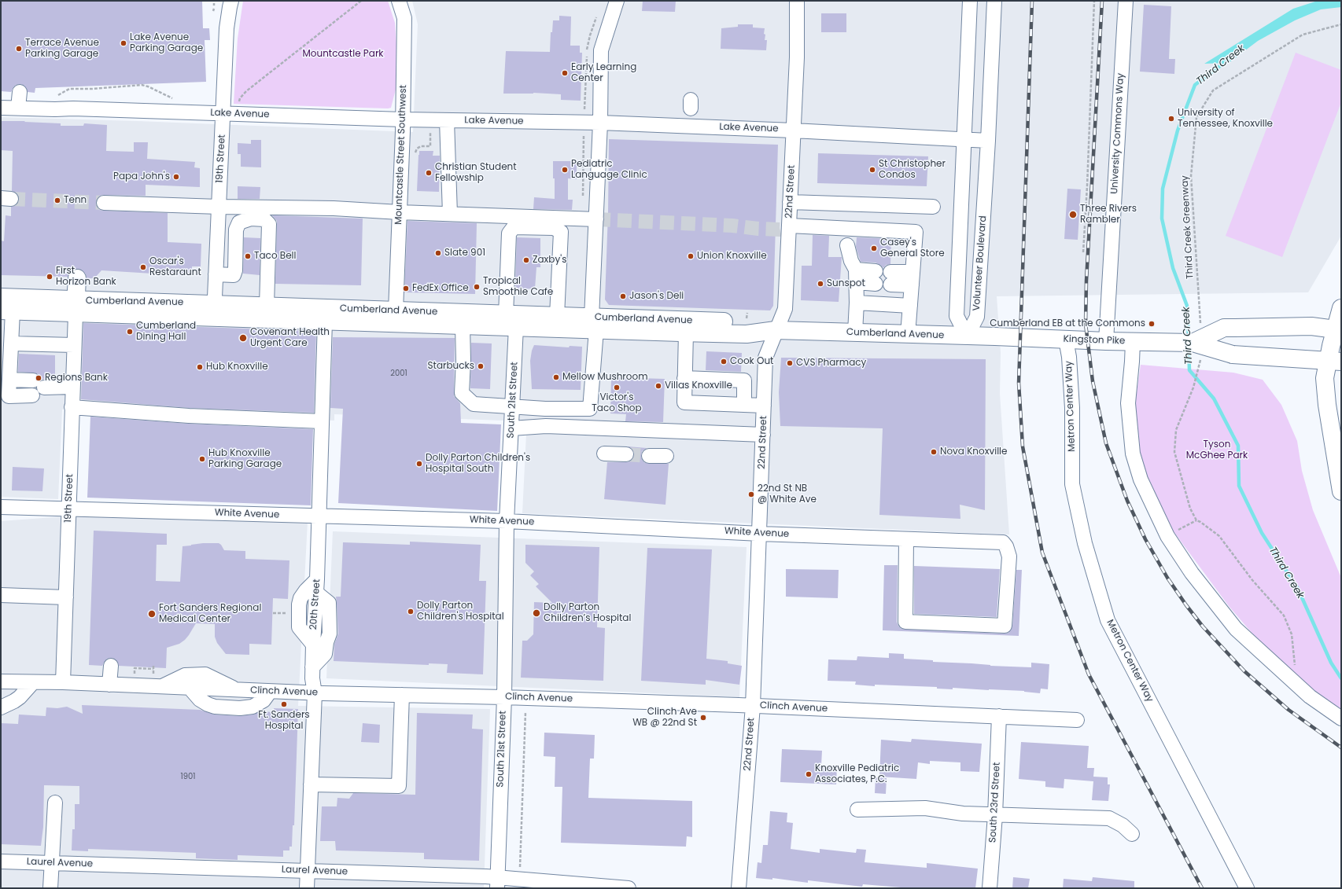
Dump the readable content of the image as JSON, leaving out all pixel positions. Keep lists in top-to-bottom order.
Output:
{
  "streets": {
    "main road": ["Cumberland Avenue", "Kingston Pike"],
    "street": [
      "Lake Avenue",
      "University Commons Way",
      "Mountcastle Street Southwest",
      "19th Street",
      "22nd Street",
      "Volunteer Boulevard",
      "South 21st Street",
      "Metron Center Way",
      "White Avenue",
      "20th Street",
      "Clinch Avenue",
      "South 23rd Street",
      "Laurel Avenue"
    ],
    "path": ["Third Creek Greenway"]
  },
  "crossings": [
    ["Lake Avenue", "Mountcastle Street Southwest"],
    ["Lake Avenue", "19th Street"],
    ["Lake Avenue", "22nd Street"],
    ["Lake Avenue", "Volunteer Boulevard"],
    ["University Commons Way", "Kingston Pike"],
    ["Mountcastle Street Southwest", "Cumberland Avenue"],
    ["19th Street", "Cumberland Avenue"],
    ["19th Street", "White Avenue"],
    ["19th Street", "Clinch Avenue"],
    ["22nd Street", "Cumberland Avenue"],
    ["22nd Street", "White Avenue"],
    ["22nd Street", "Clinch Avenue"],
    ["Volunteer Boulevard", "Cumberland Avenue"],
    ["Cumberland Avenue", "Kingston Pike"],
    ["Cumberland Avenue", "South 21st Street"],
    ["Cumberland Avenue", "20th Street"],
    ["Kingston Pike", "Metron Center Way"],
    ["South 21st Street", "White Avenue"],
    ["South 21st Street", "Clinch Avenue"],
    ["South 21st Street", "Laurel Avenue"],
    ["White Avenue", "20th Street"],
    ["20th Street", "Clinch Avenue"],
    ["20th Street", "Laurel Avenue"],
    ["Clinch Avenue", "South 23rd Street"]
  ],
  "water": ["Third Creek"],
  "parks": ["Mountcastle Park", "Tyson McGhee Park"],
  "places": [
    "Lake Avenue Parking Garage",
    "Terrace Avenue Parking Garage",
    "Early Learning Center",
    "University of Tennessee, Knoxville",
    "Pediatric Language Clinic",
    "St Christopher Condos",
    "Christian Student Fellowship",
    "Papa John's",
    "Tenn",
    "Three Rivers Rambler",
    "Casey's General Store",
    "Slate 901",
    "Taco Bell",
    "Union Knoxville",
    "Zaxby's",
    "Oscar's Restaraunt",
    "First Horizon Bank",
    "Sunspot",
    "Tropical Smoothie Cafe",
    "FedEx Office",
    "Jason's Deli",
    "Cumberland EB at the Commons",
    "Cumberland Dining Hall",
    "Covenant Health Urgent Care",
    "Cook Out",
    "CVS Pharmacy",
    "Starbucks",
    "Hub Knoxville",
    "Mellow Mushroom",
    "Regions Bank",
    "Villas Knoxville",
    "Victor's Taco Shop",
    "Nova Knoxville",
    "Hub Knoxville Parking Garage",
    "Dolly Parton Children's Hospital South",
    "22nd St NB @ White Ave",
    "Dolly Parton Children's Hospital",
    "Dolly Parton Children’s Hospital",
    "Fort Sanders Regional Medical Center",
    "Ft. Sanders Hospital",
    "Clinch Ave WB @ 22nd St",
    "Knoxville Pediatric Associates, P.C."
  ],
  "house_numbers": ["2001", "1901"]
}
